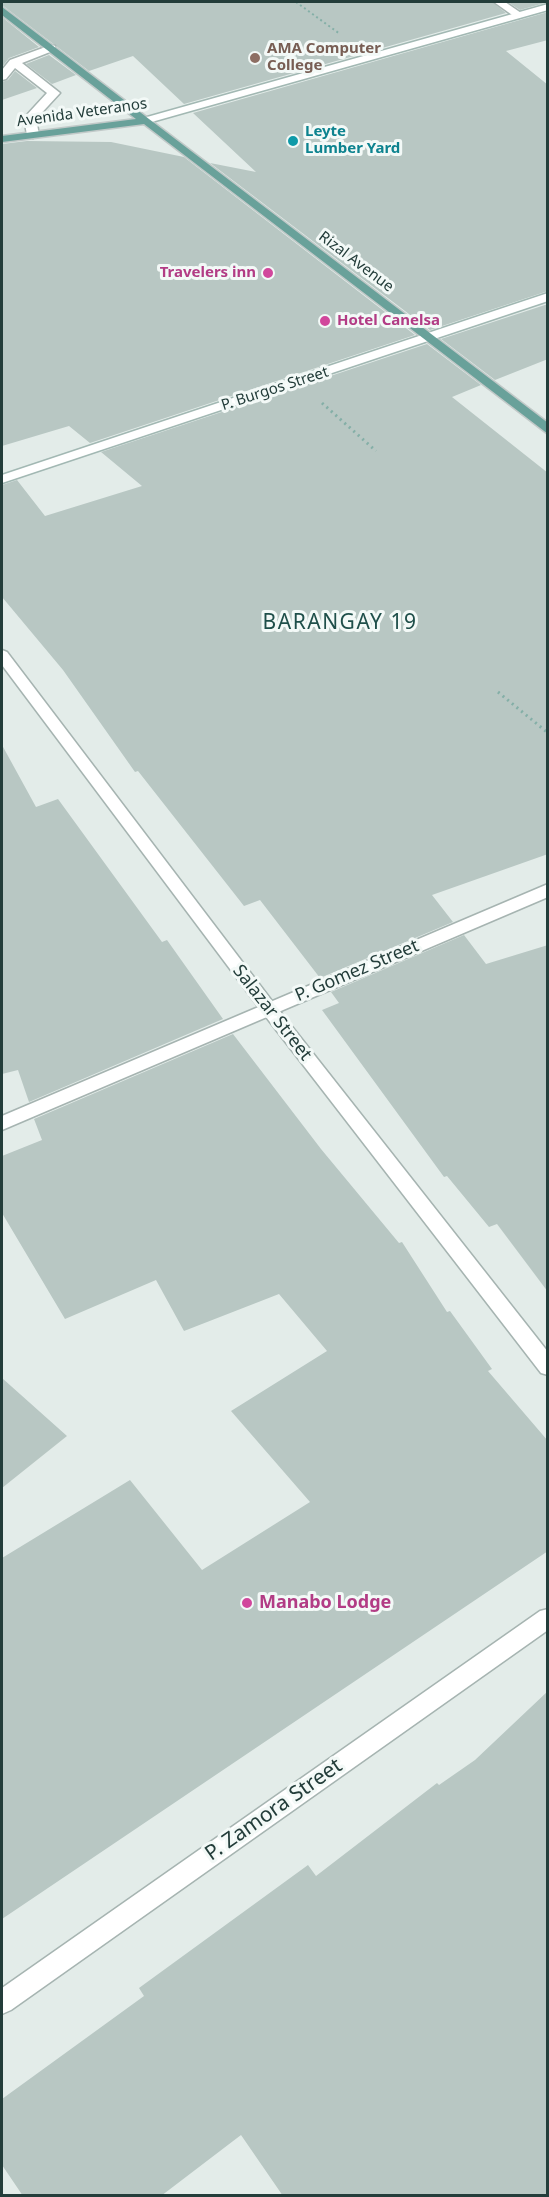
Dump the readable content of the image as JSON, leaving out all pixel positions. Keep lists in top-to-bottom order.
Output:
{
  "streets": {
    "main road": ["Avenida Veteranos", "Rizal Avenue"],
    "street": [
      "P. Burgos Street",
      "P. Gomez Street",
      "Salazar Street",
      "P. Zamora Street"
    ]
  },
  "crossings": [
    ["Avenida Veteranos", "Rizal Avenue"],
    ["Rizal Avenue", "P. Burgos Street"],
    ["P. Gomez Street", "Salazar Street"]
  ],
  "districts": ["BARANGAY 19"],
  "places": [
    "AMA Computer College",
    "Leyte Lumber Yard",
    "Travelers inn",
    "Hotel Canelsa",
    "Manabo Lodge"
  ]
}
